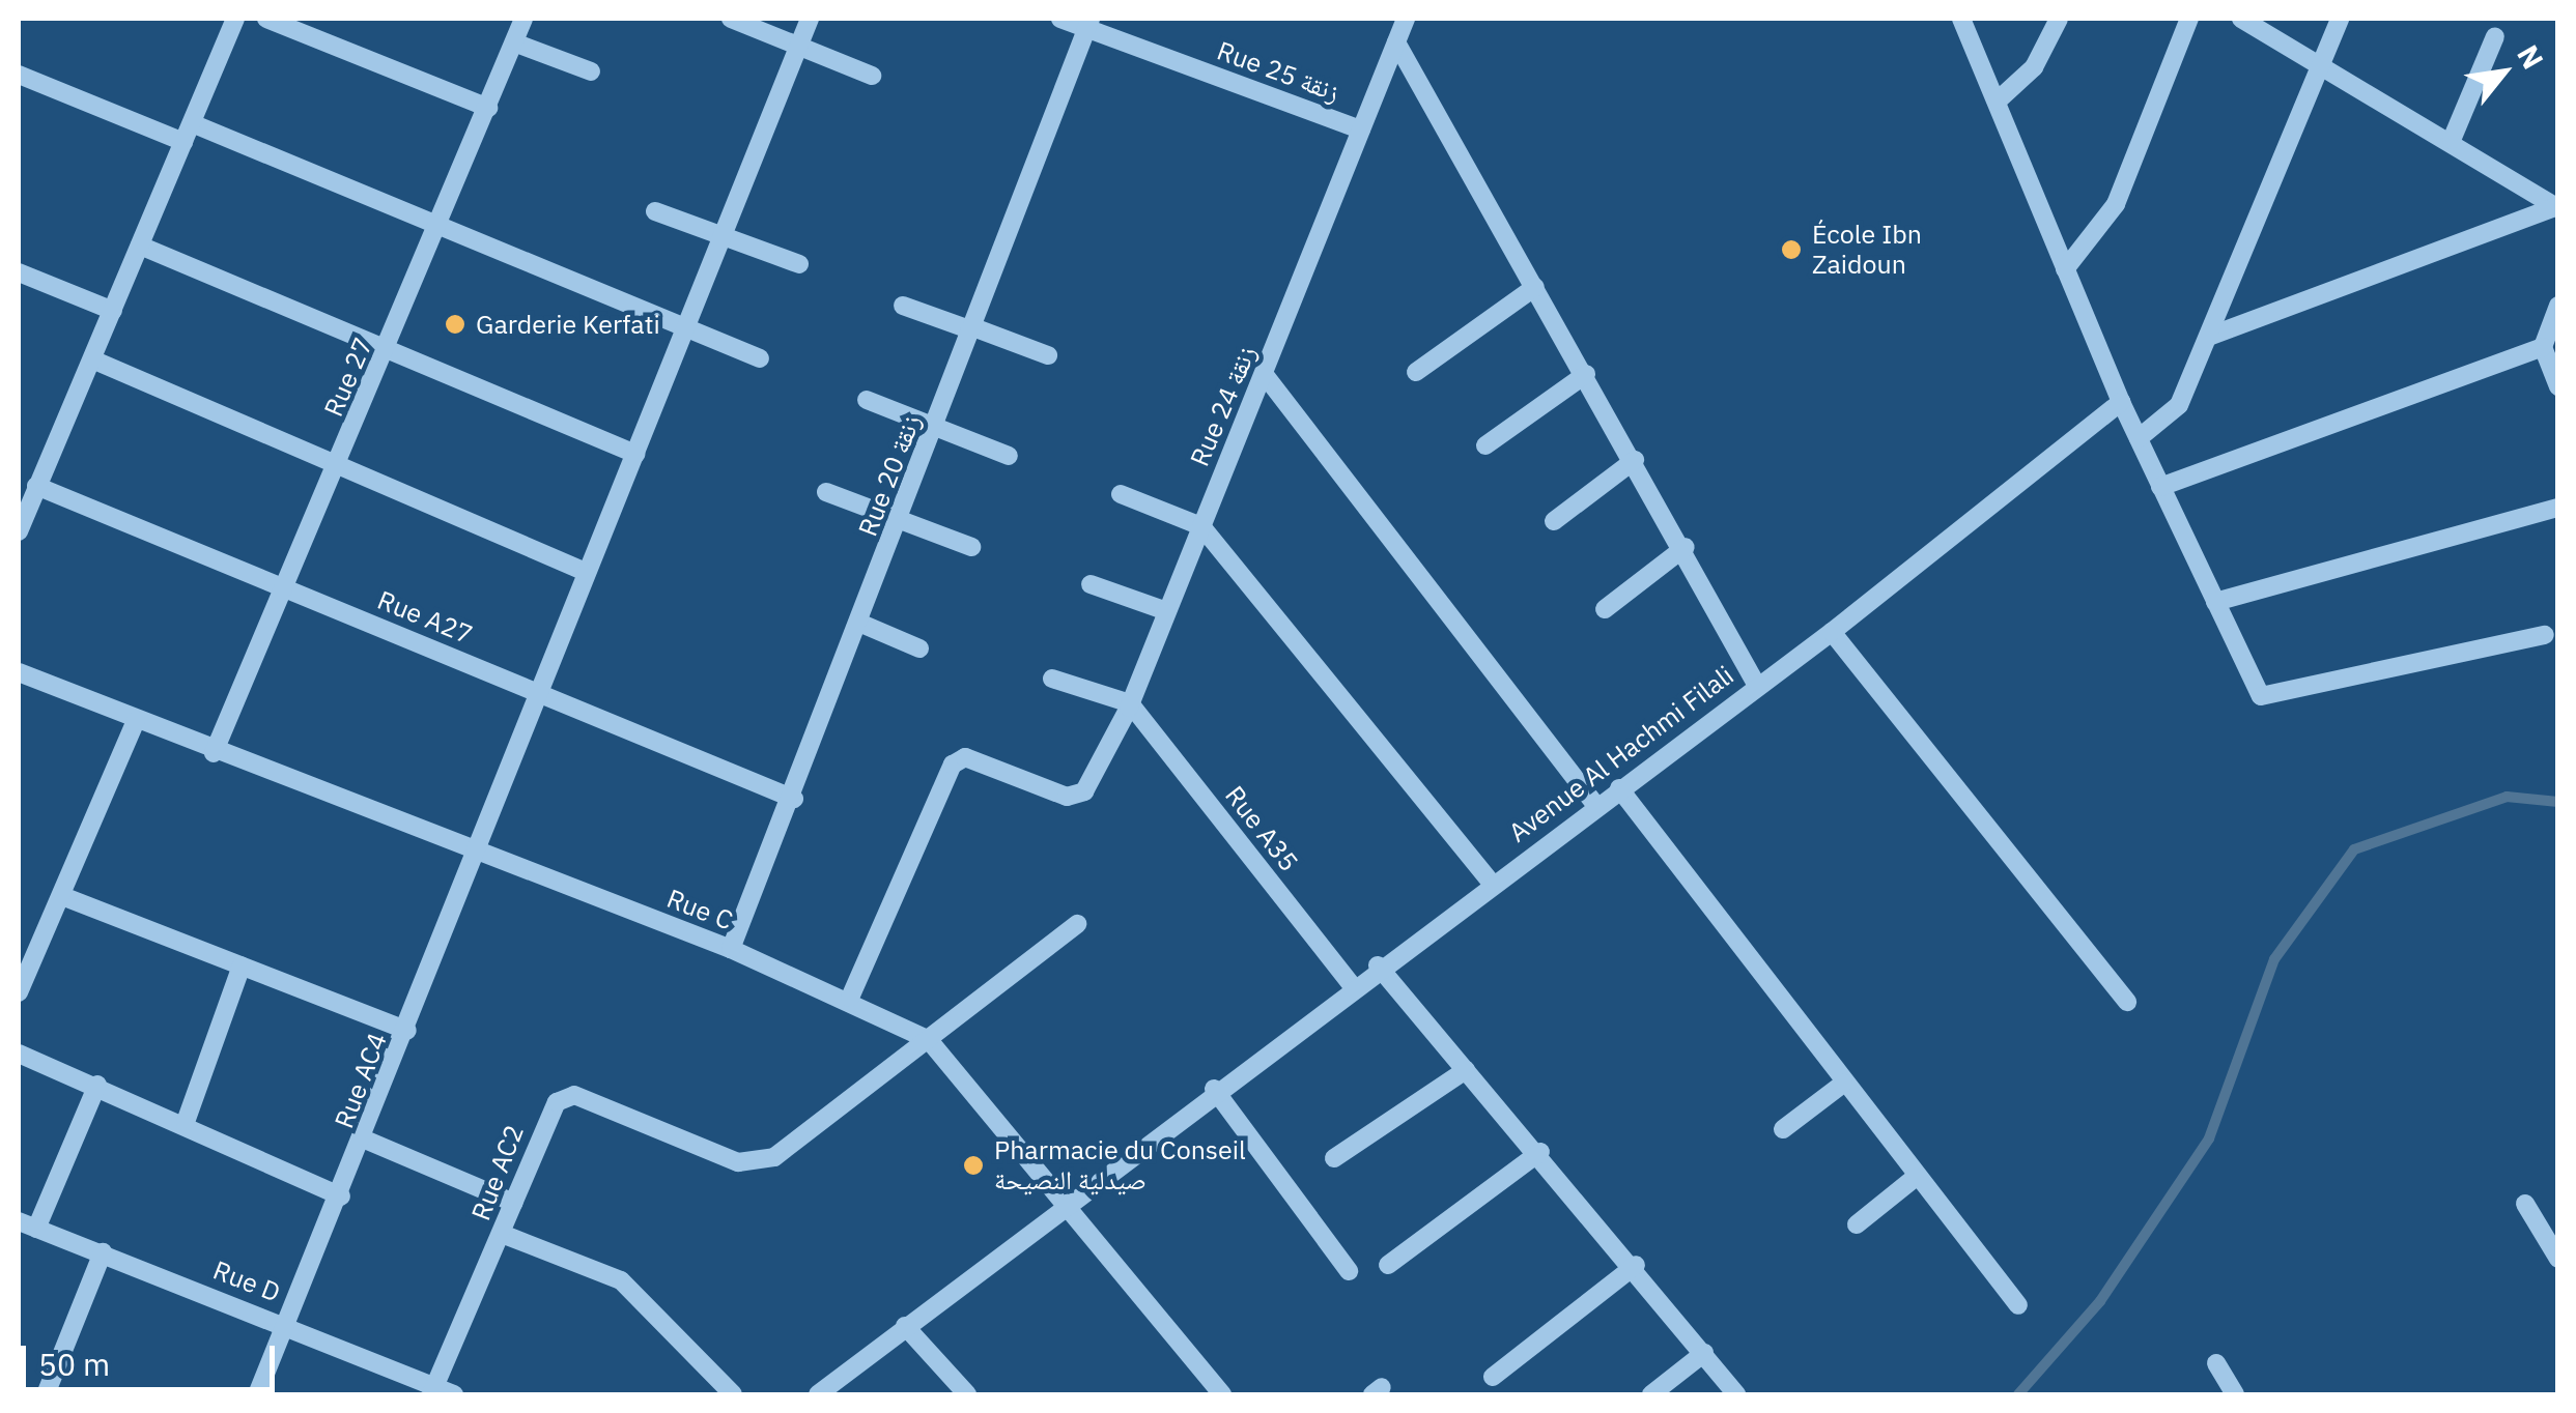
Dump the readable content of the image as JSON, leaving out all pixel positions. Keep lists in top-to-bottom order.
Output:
{
  "streets": {
    "street": [
      "Rue 25 زنقة",
      "Rue 27",
      "Rue 24 زنقة",
      "Rue 20 زنقة",
      "Rue A27",
      "Avenue Al Hachmi Filali",
      "Rue A35",
      "Rue C",
      "Rue AC4",
      "Rue AC2",
      "Rue D"
    ]
  },
  "crossings": [
    ["Rue 25 زنقة", "Rue 24 زنقة"],
    ["Rue 25 زنقة", "Rue 20 زنقة"],
    ["Rue 27", "Rue A27"],
    ["Rue 27", "Rue C"],
    ["Rue 24 زنقة", "Rue A35"],
    ["Rue 24 زنقة", "Rue C"],
    ["Rue 20 زنقة", "Rue A27"],
    ["Rue 20 زنقة", "Rue C"],
    ["Rue A27", "Rue AC4"],
    ["Avenue Al Hachmi Filali", "Rue A35"],
    ["Avenue Al Hachmi Filali", "Rue C"],
    ["Rue C", "Rue AC4"],
    ["Rue C", "Rue AC2"],
    ["Rue AC4", "Rue D"],
    ["Rue AC2", "Rue D"]
  ],
  "places": ["École Ibn Zaidoun", "Garderie Kerfati", "Pharmacie du Conseil صيدلية النصيحة"],
  "scale_bar": "50 m",
  "north": "top right"
}
